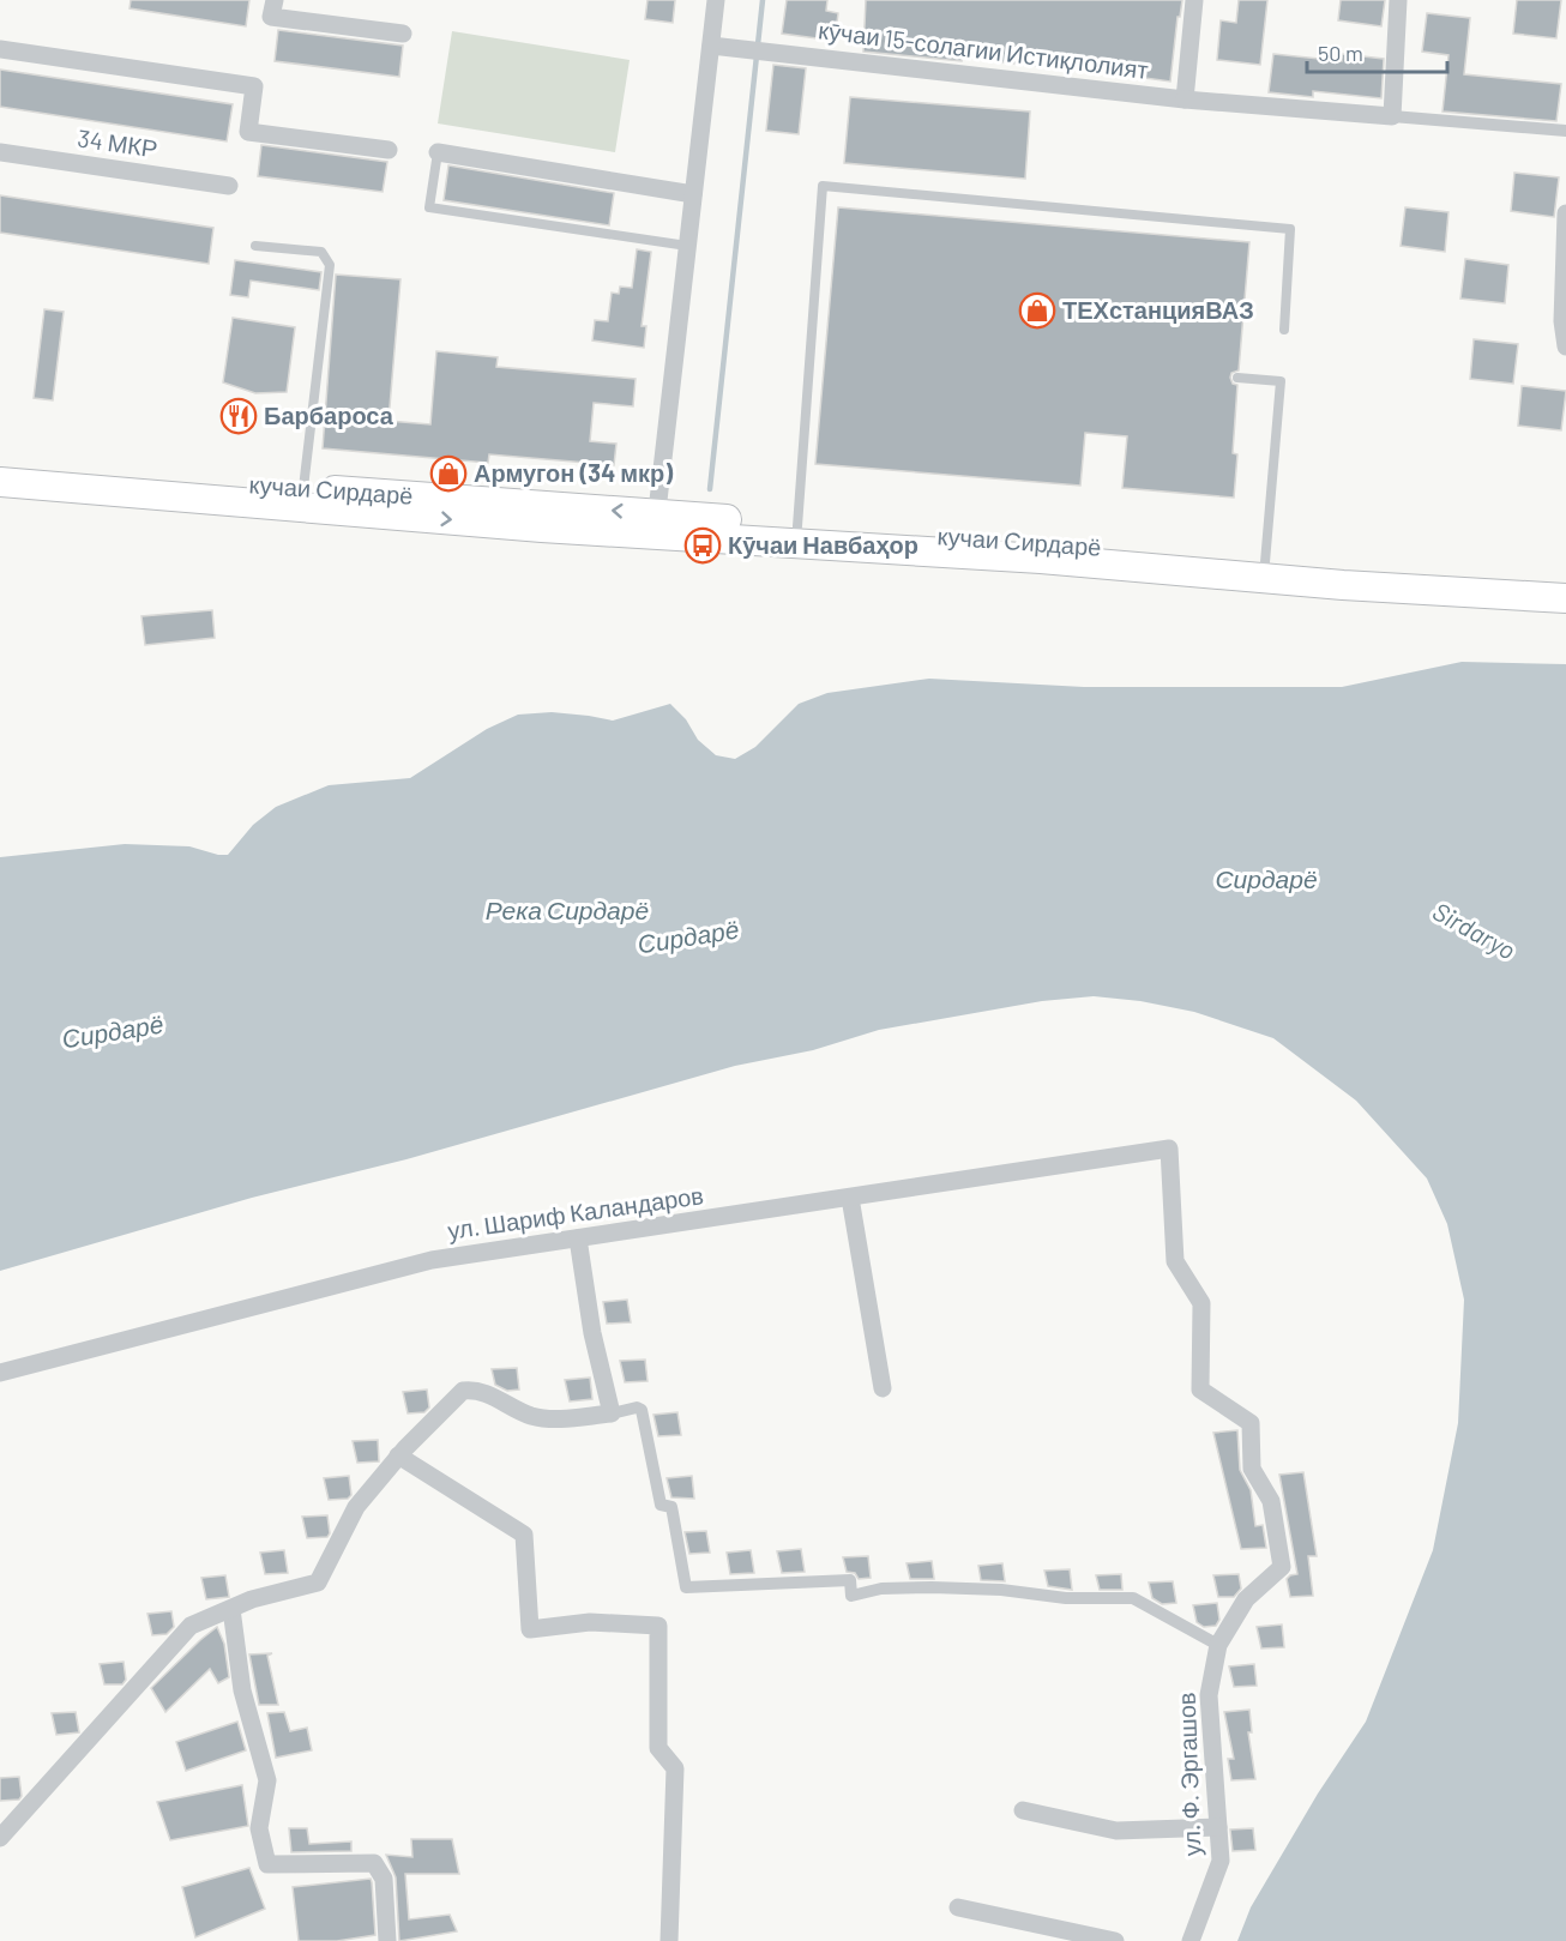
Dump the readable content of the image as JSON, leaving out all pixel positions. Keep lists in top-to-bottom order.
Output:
{
  "streets": {
    "highway": ["кучаи Сирдарё"],
    "street": [
      "кӯчаи 15-солагии Истиқлолият",
      "34 МКР",
      "ул. Шариф Каландаров",
      "ул. Ф. Эргашов"
    ]
  },
  "crossings": [
    ["ул. Шариф Каландаров", "ул. Ф. Эргашов"]
  ],
  "water": ["Сирдарё", "Река Сирдарё", "Sirdaryo"],
  "places": {
    "shop": ["ТЕХстанцияВАЗ", "Армугон (34 мкр)"],
    "restaurant": ["Барбароса"],
    "bus stop": ["Кӯчаи Навбаҳор"]
  },
  "scale_bar": "50 m"
}
